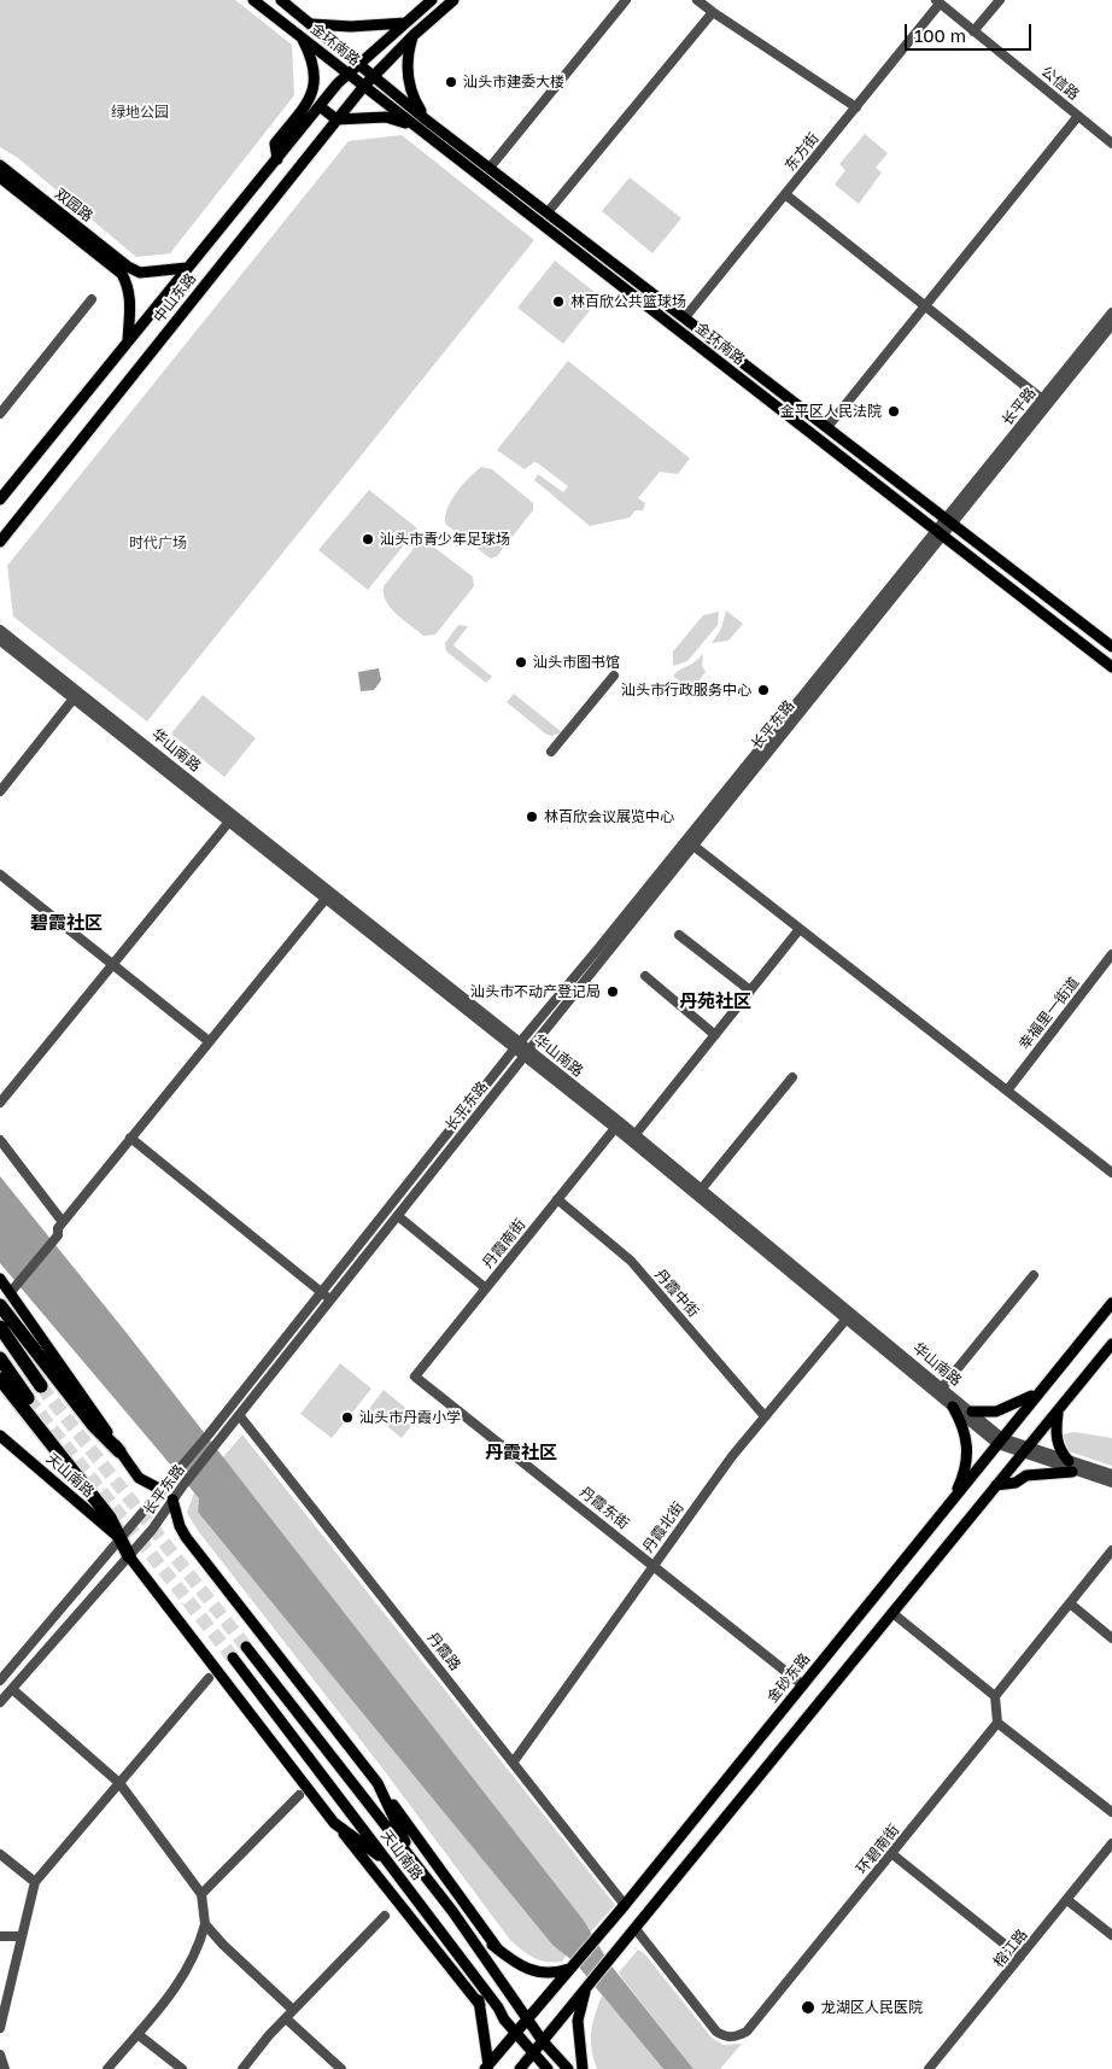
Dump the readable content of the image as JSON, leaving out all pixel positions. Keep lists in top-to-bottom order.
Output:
{
  "streets": {
    "main road": [
      "金环南路",
      "双园路",
      "中山东路",
      "天山南路",
      "金砂东路"
    ],
    "street": [
      "公信路",
      "东方街",
      "长平路",
      "长平东路",
      "华山南路",
      "幸福里一街道",
      "丹霞南街",
      "丹霞中街",
      "丹霞东街",
      "丹霞北街",
      "丹霞路",
      "环碧南街",
      "榕江路"
    ]
  },
  "crossings": [
    ["金环南路", "东方街"],
    ["金环南路", "中山东路"],
    ["金环南路", "长平路"],
    ["金环南路", "长平东路"],
    ["公信路", "东方街"],
    ["长平路", "长平东路"],
    ["长平东路", "华山南路"],
    ["长平东路", "天山南路"],
    ["长平东路", "丹霞路"],
    ["华山南路", "丹霞南街"],
    ["华山南路", "丹霞北街"],
    ["华山南路", "金砂东路"],
    ["丹霞南街", "丹霞中街"],
    ["丹霞南街", "丹霞东街"],
    ["丹霞中街", "丹霞北街"],
    ["天山南路", "金砂东路"],
    ["丹霞东街", "丹霞北街"],
    ["丹霞东街", "金砂东路"],
    ["丹霞北街", "丹霞路"],
    ["丹霞路", "金砂东路"]
  ],
  "districts": ["碧霞社区", "丹苑社区", "丹霞社区"],
  "parks": ["绿地公园", "时代广场"],
  "places": [
    "汕头市建委大楼",
    "林百欣公共篮球场",
    "金平区人民法院",
    "汕头市青少年足球场",
    "汕头市图书馆",
    "汕头市行政服务中心",
    "林百欣会议展览中心",
    "汕头市不动产登记局",
    "汕头市丹霞小学",
    "龙湖区人民医院"
  ],
  "scale_bar": "100 m"
}
